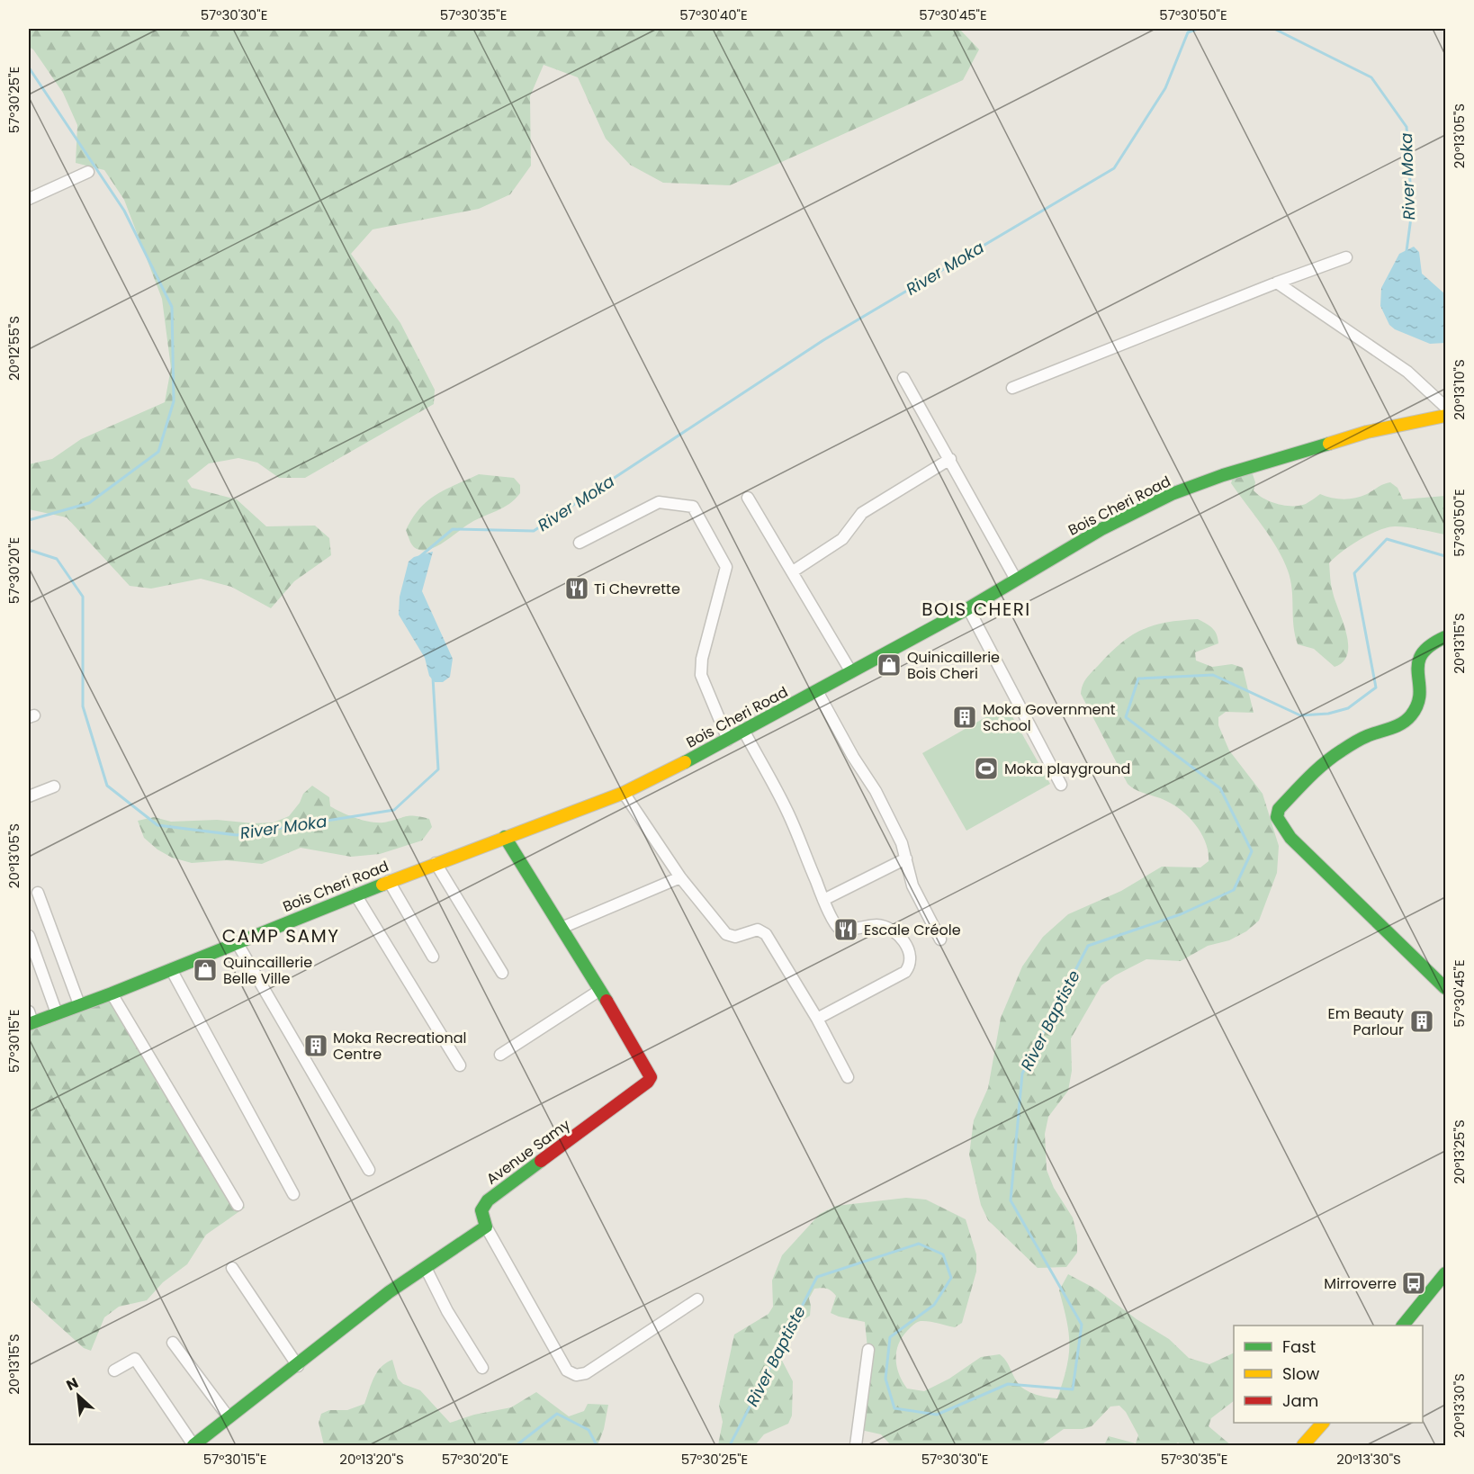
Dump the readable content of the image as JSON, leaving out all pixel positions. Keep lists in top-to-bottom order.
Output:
{
  "streets": {
    "main road": ["Bois Cheri Road", "Avenue Samy"]
  },
  "crossings": [
    ["Bois Cheri Road", "Avenue Samy"]
  ],
  "districts": ["BOIS CHERI", "CAMP SAMY"],
  "water": ["River Moka", "River Baptiste"],
  "places": {
    "restaurant": ["Ti Chevrette", "Escale Créole"],
    "shop": ["Quinicaillerie Bois Cheri", "Quincaillerie Belle Ville"],
    "building": ["Moka Government School", "Em Beauty Parlour", "Moka Recreational Centre"],
    "sports": ["Moka playground"],
    "bus stop": ["Mirroverre"]
  },
  "legend": ["Fast", "Slow", "Jam"],
  "north": "top left",
  "coordinates": [
    "57°30'30\"E",
    "57°30'35\"E",
    "57°30'40\"E",
    "57°30'45\"E",
    "57°30'50\"E",
    "57°30'25\"E",
    "20°13'05\"S",
    "20°12'55\"S",
    "20°13'10\"S",
    "57°30'20\"E",
    "20°13'15\"S",
    "57°30'15\"E",
    "20°13'25\"S",
    "20°13'30\"S",
    "20°13'20\"S"
  ]
}
